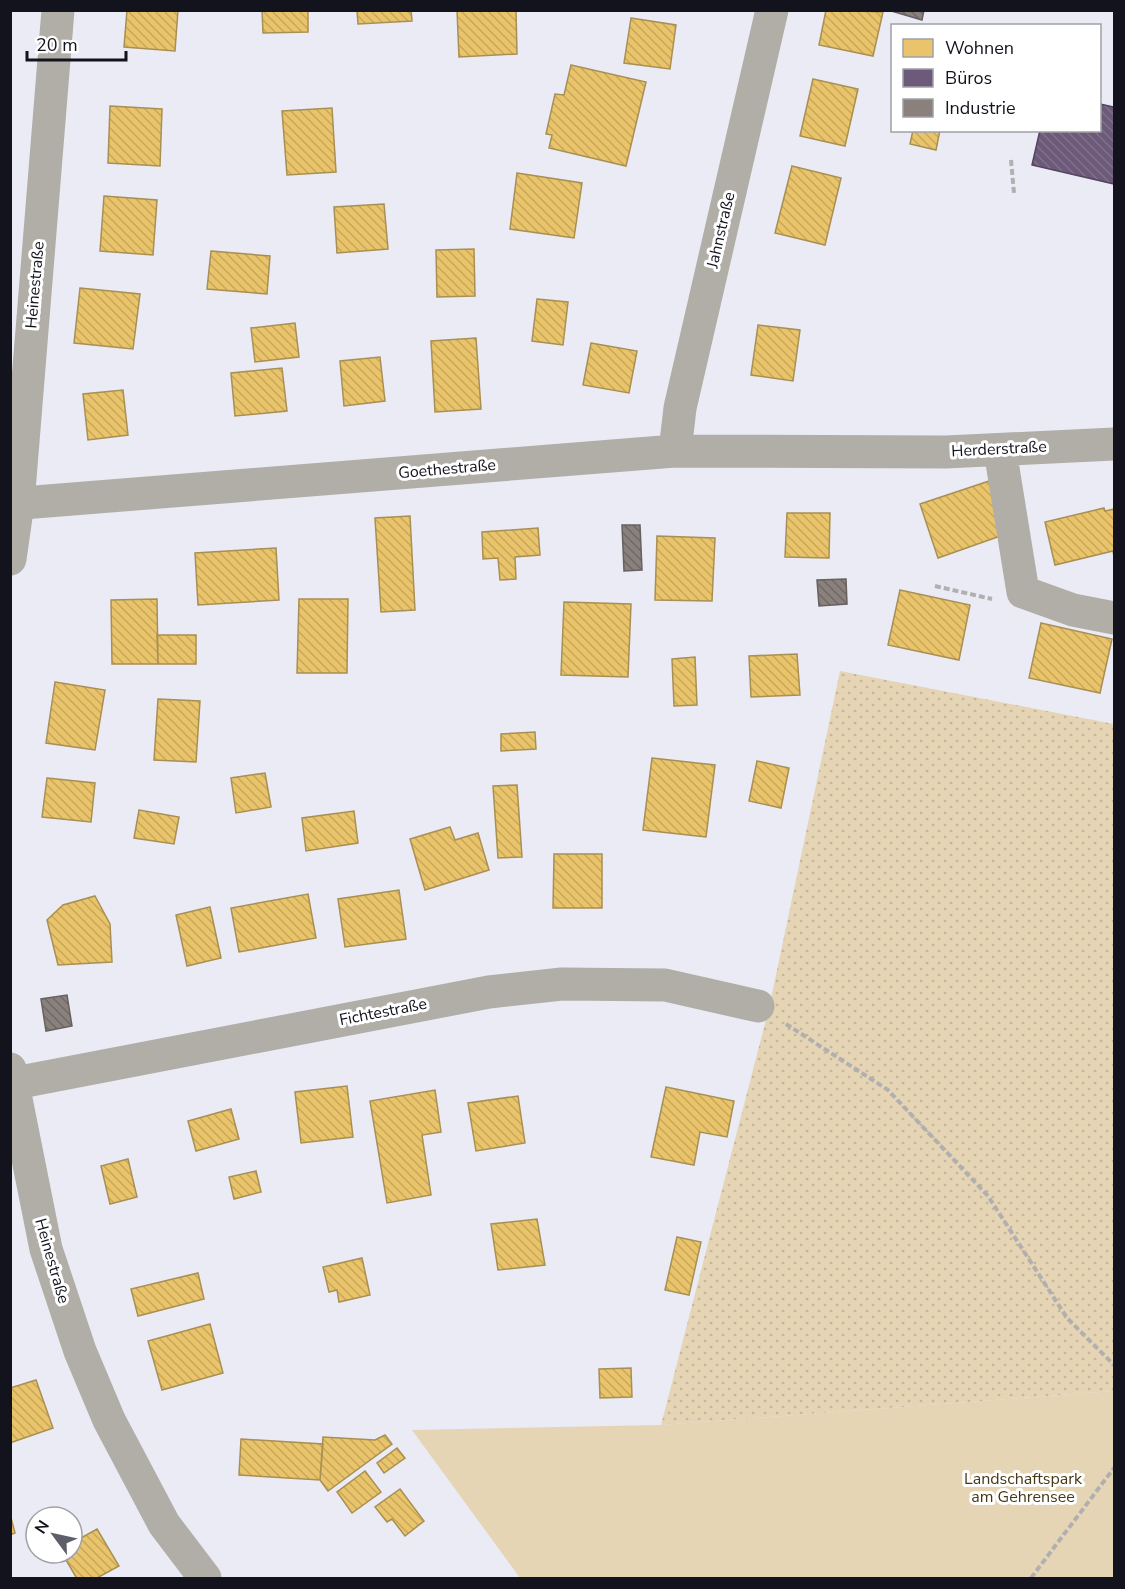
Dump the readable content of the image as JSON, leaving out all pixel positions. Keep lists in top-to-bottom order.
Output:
{
  "streets": {
    "street": [
      "Jahnstraße",
      "Heinestraße",
      "Herderstraße",
      "Goethestraße",
      "Fichtestraße"
    ]
  },
  "crossings": [
    ["Jahnstraße", "Goethestraße"],
    ["Heinestraße", "Goethestraße"],
    ["Heinestraße", "Fichtestraße"],
    ["Herderstraße", "Goethestraße"]
  ],
  "parks": ["Landschaftspark am Gehrensee"],
  "legend": ["Wohnen", "Büros", "Industrie"],
  "scale_bar": "20 m",
  "north": "top left"
}
